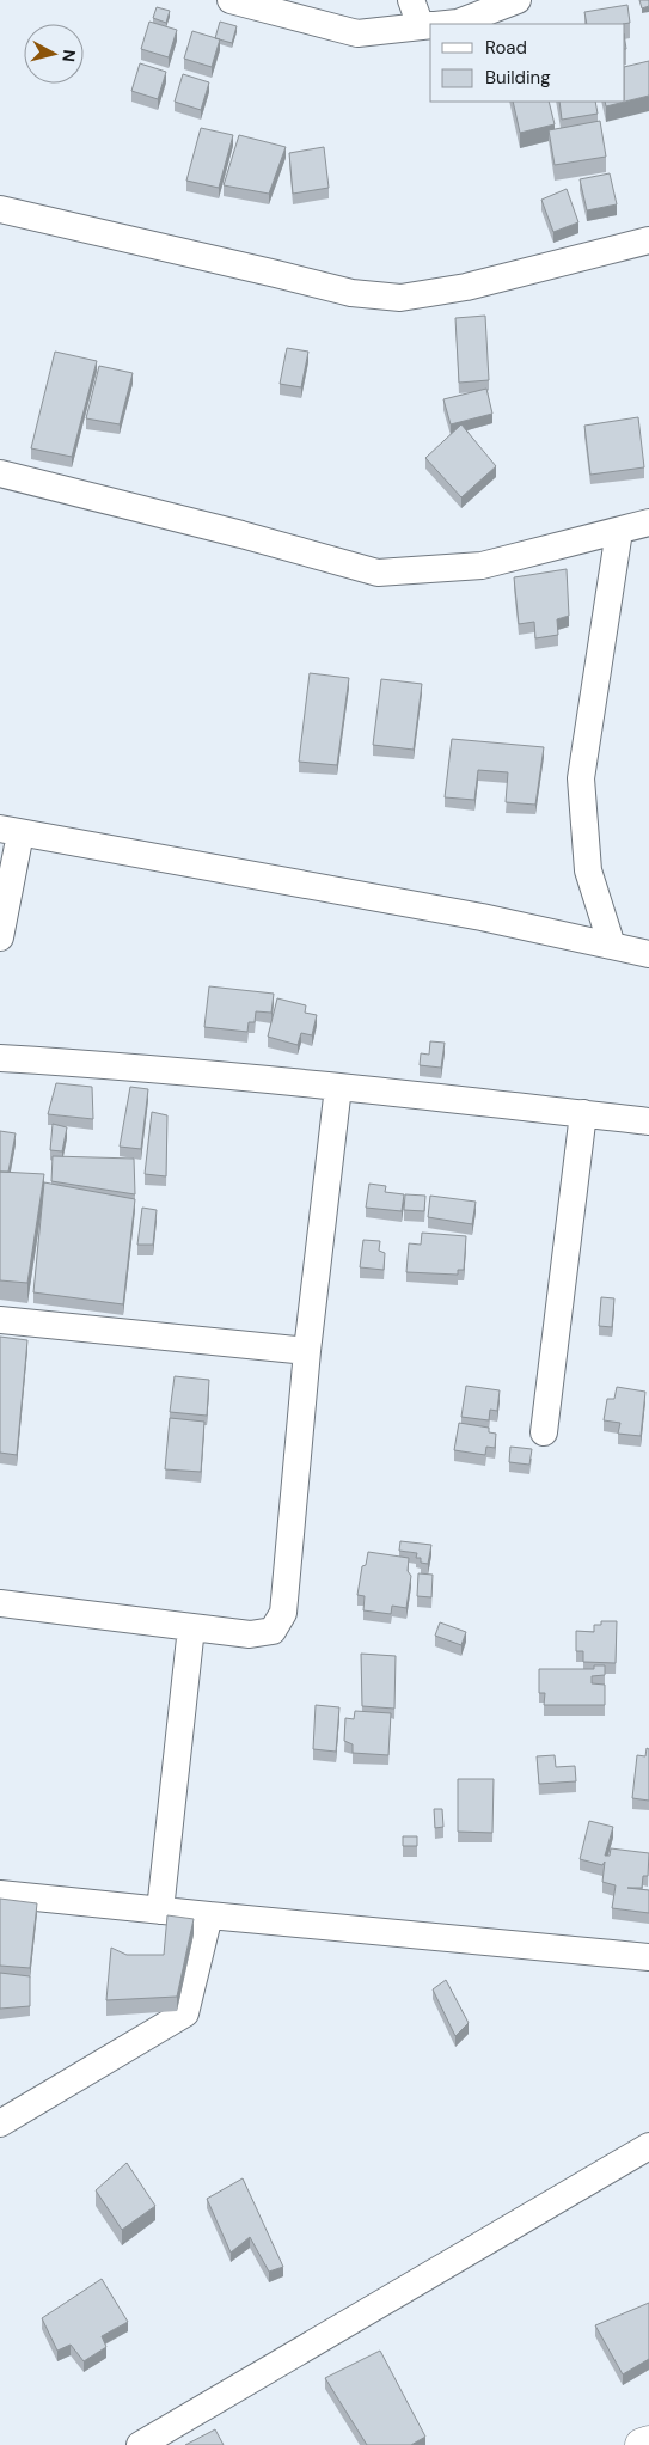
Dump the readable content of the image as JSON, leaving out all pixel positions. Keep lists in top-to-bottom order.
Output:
{
  "legend": ["Road", "Building"],
  "north": "right"
}
